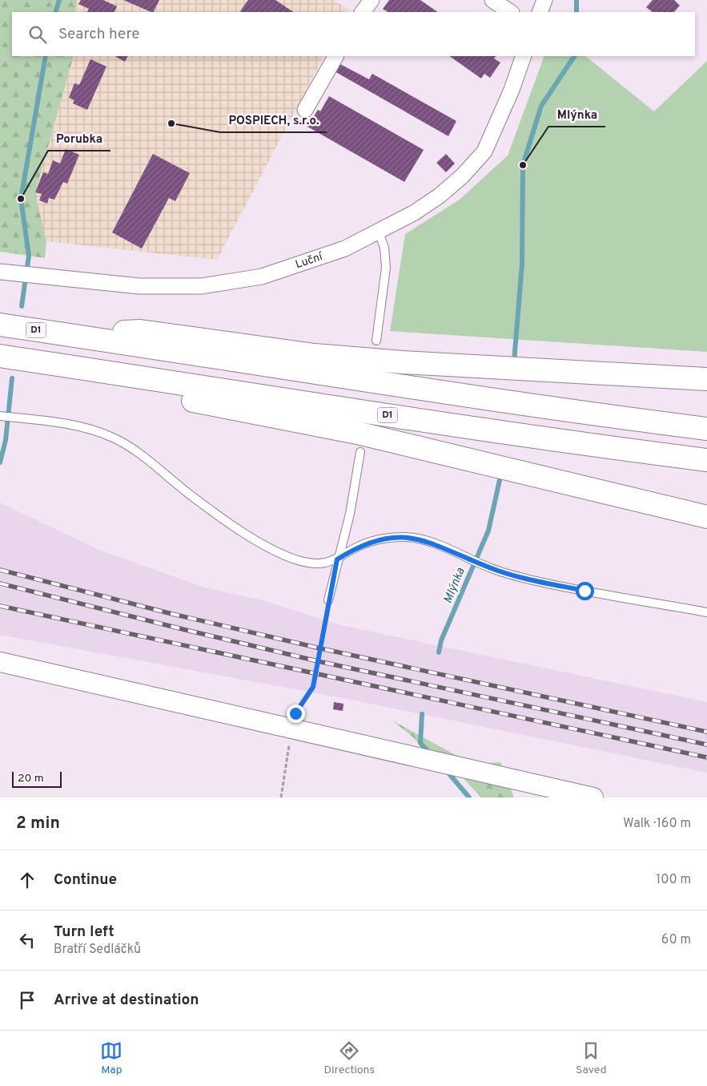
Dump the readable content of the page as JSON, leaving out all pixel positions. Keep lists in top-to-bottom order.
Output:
{
  "streets": {
    "highway": ["D1"],
    "street": ["Luční"]
  },
  "water": ["Mlýnka"],
  "places": ["POSPIECH, s.r.o.", "Mlýnka", "Porubka"],
  "scale_bar": "20 m",
  "page": {
    "search": "Search here",
    "scale": "20 m",
    "heading": ["2 min", "Walk · 160 m"],
    "list": [
      ["Continue", "100 m"],
      ["Turn left", "Bratří Sedláčků", "60 m"],
      "Arrive at destination"
    ],
    "nav": ["Map", "Directions", "Saved"]
  }
}
